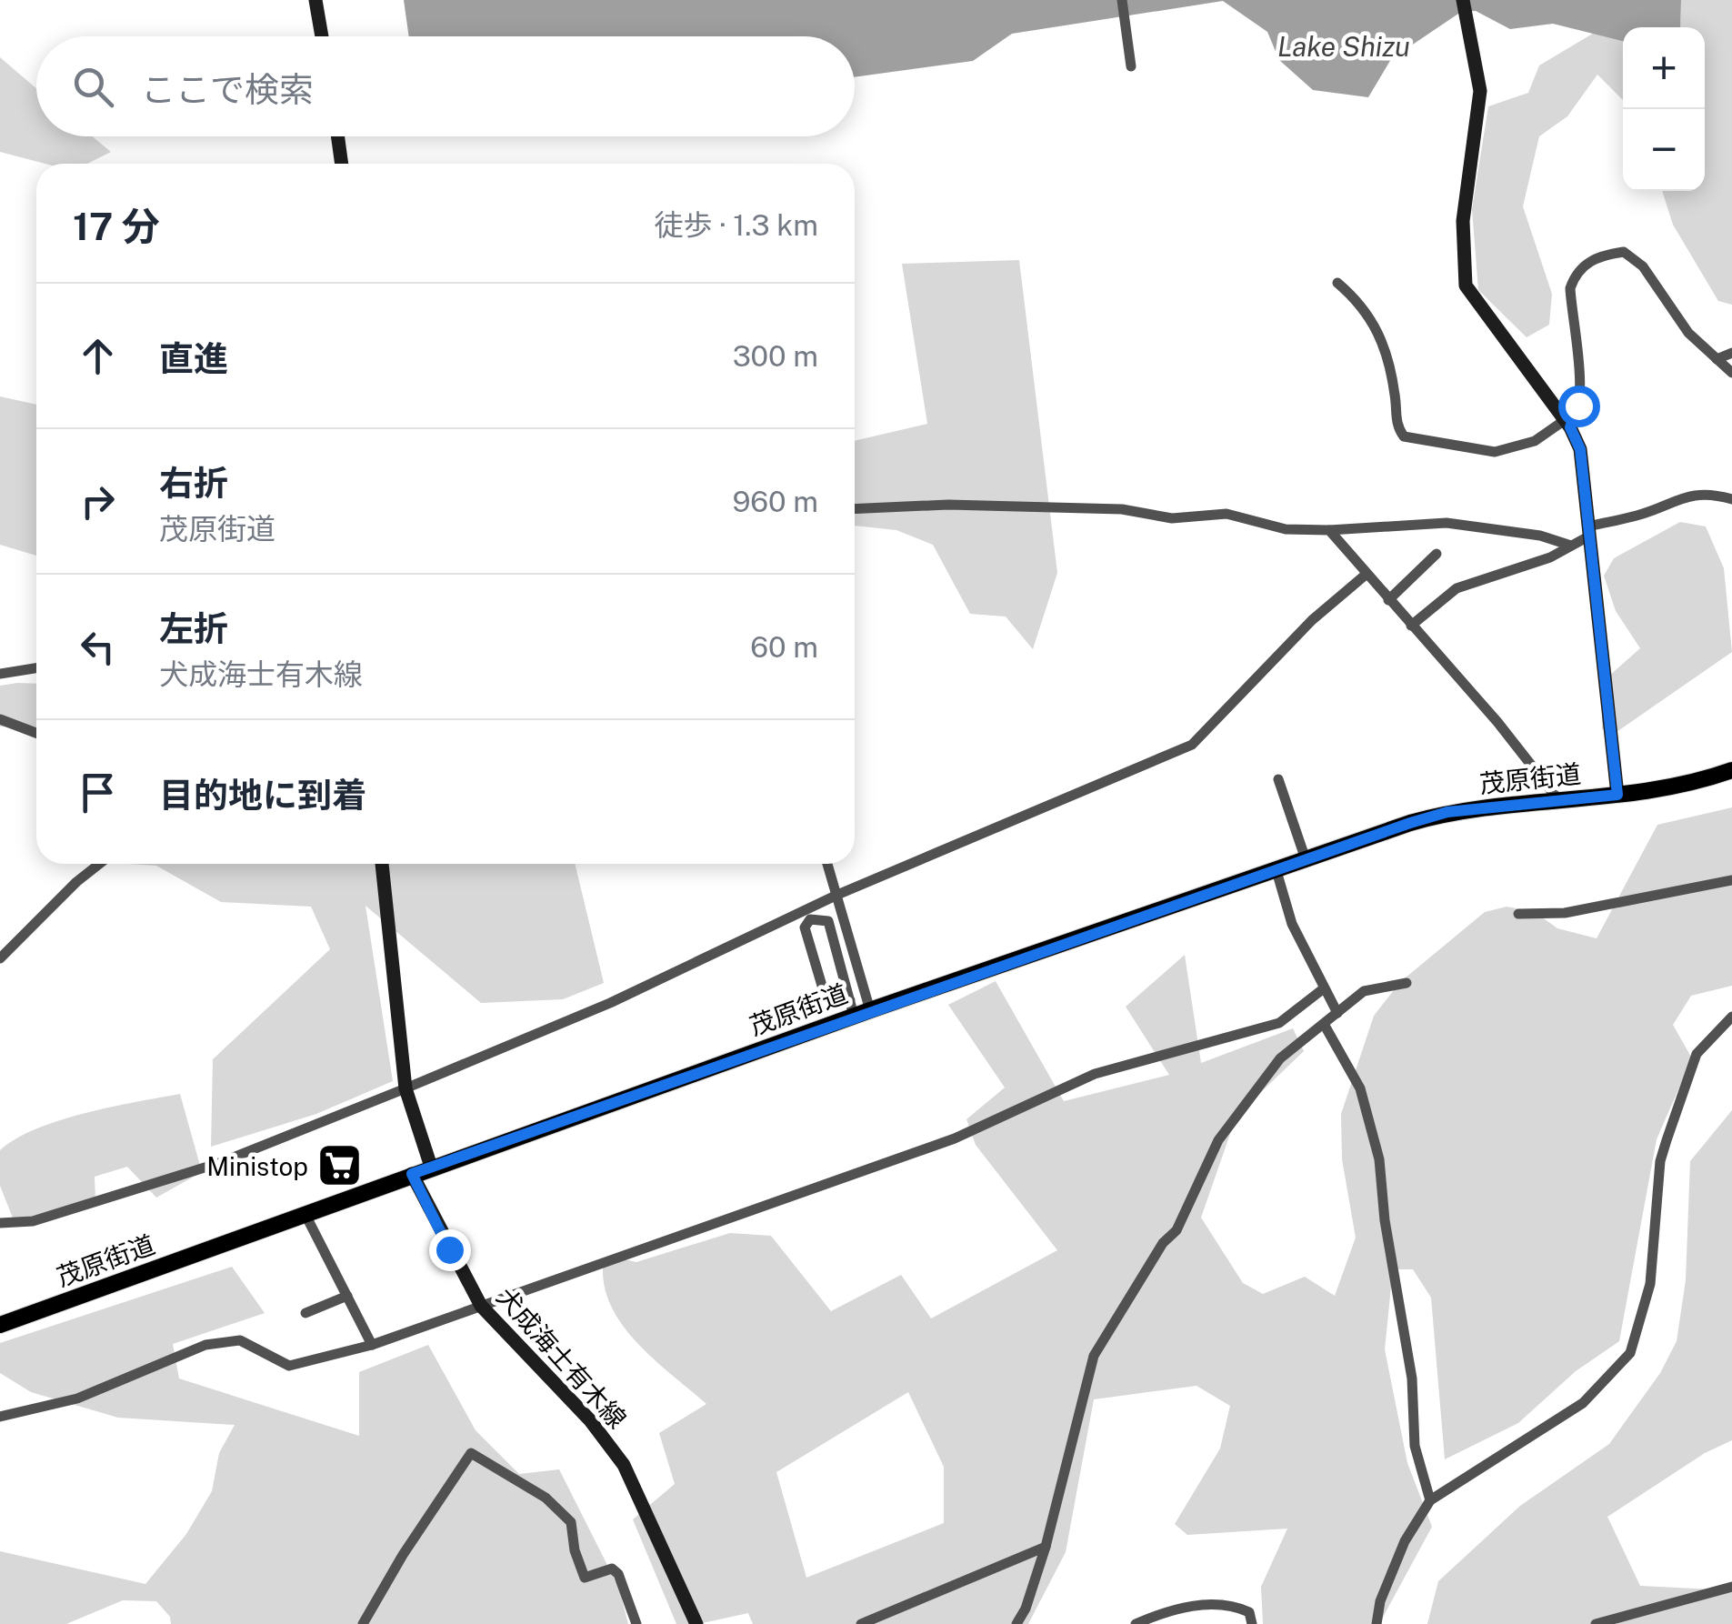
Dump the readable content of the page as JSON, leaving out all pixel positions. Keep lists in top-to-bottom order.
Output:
{
  "streets": {
    "main road": ["茂原街道"],
    "street": ["犬成海士有木線"]
  },
  "crossings": [
    ["茂原街道", "犬成海士有木線"]
  ],
  "water": ["Lake Shizu"],
  "places": {
    "supermarket": ["Ministop"]
  },
  "page": {
    "map_buttons": ["+", "−"],
    "search": "ここで検索",
    "heading": ["17 分", "徒歩 · 1.3 km"],
    "list": [
      ["直進", "300 m"],
      ["右折", "茂原街道", "960 m"],
      ["左折", "犬成海士有木線", "60 m"],
      "目的地に到着"
    ]
  }
}
